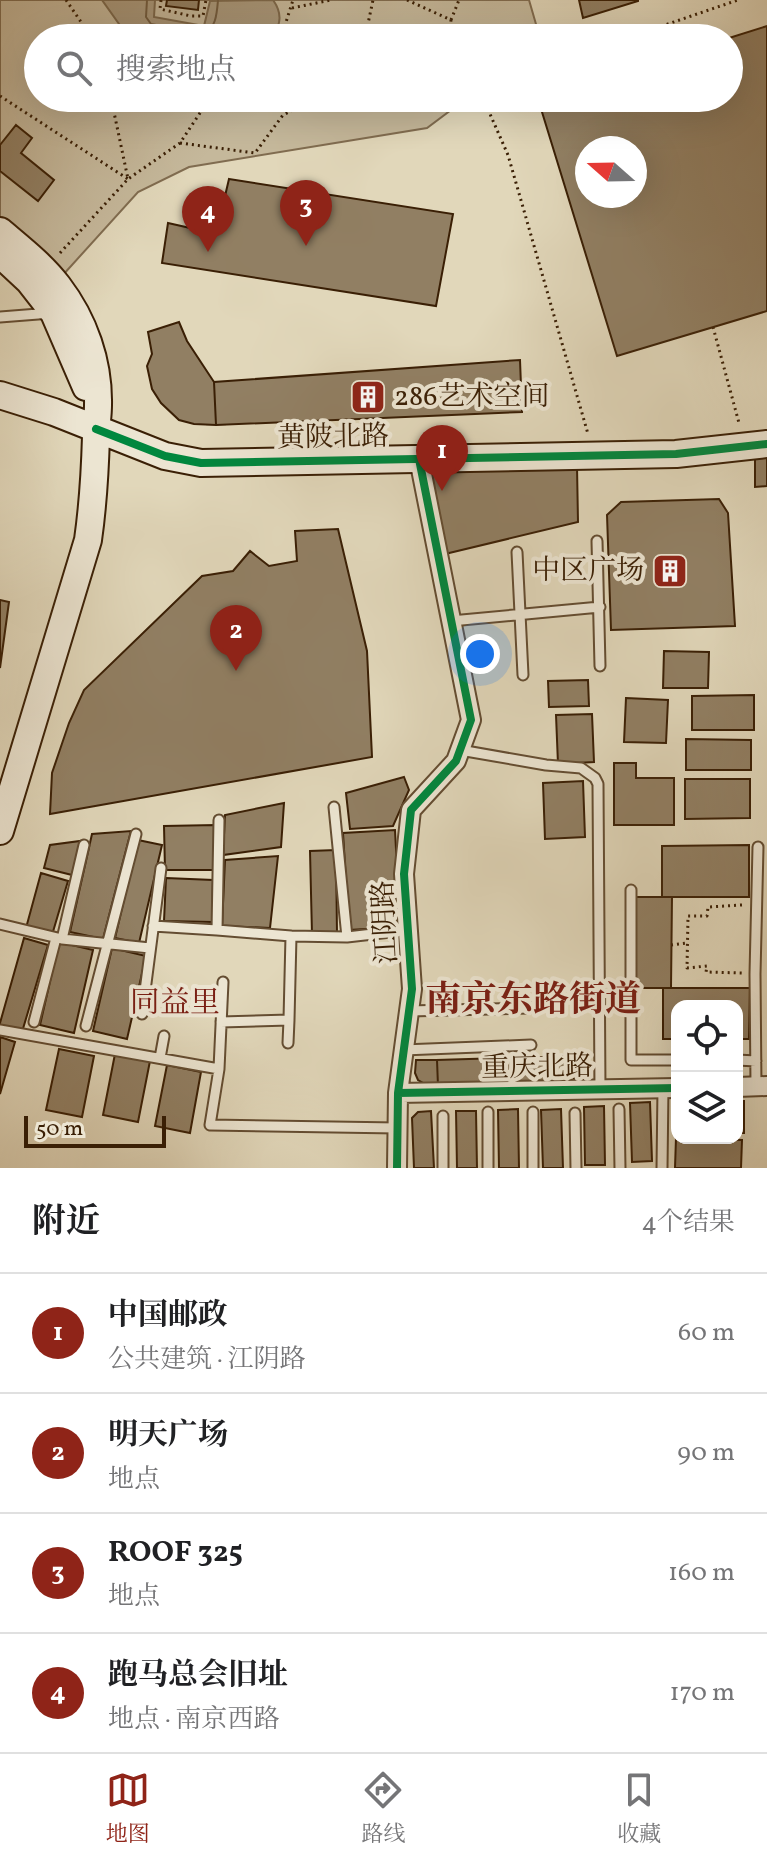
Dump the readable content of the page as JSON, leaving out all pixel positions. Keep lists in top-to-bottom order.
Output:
{
  "streets": {
    "street": ["黄陂北路", "江阴路", "重庆北路"]
  },
  "crossings": [
    ["黄陂北路", "江阴路"],
    ["江阴路", "重庆北路"]
  ],
  "districts": ["南京东路街道", "同益里"],
  "places": {
    "building": ["286艺术空间", "中区广场"]
  },
  "scale_bar": "50 m",
  "north": "left",
  "page": {
    "search": "搜索地点",
    "pins": [
      "3",
      "4",
      "1",
      "2"
    ],
    "scale": "50 m",
    "heading": ["附近", "4个结果"],
    "list": [
      {
        "mark": "1",
        "name": "中国邮政",
        "note": "公共建筑 · 江阴路",
        "value": "60 m"
      },
      {
        "mark": "2",
        "name": "明天广场",
        "note": "地点",
        "value": "90 m"
      },
      {
        "mark": "3",
        "name": "ROOF 325",
        "note": "地点",
        "value": "160 m"
      },
      {
        "mark": "4",
        "name": "跑马总会旧址",
        "note": "地点 · 南京西路",
        "value": "170 m"
      }
    ],
    "nav": ["地图", "路线", "收藏"]
  }
}
